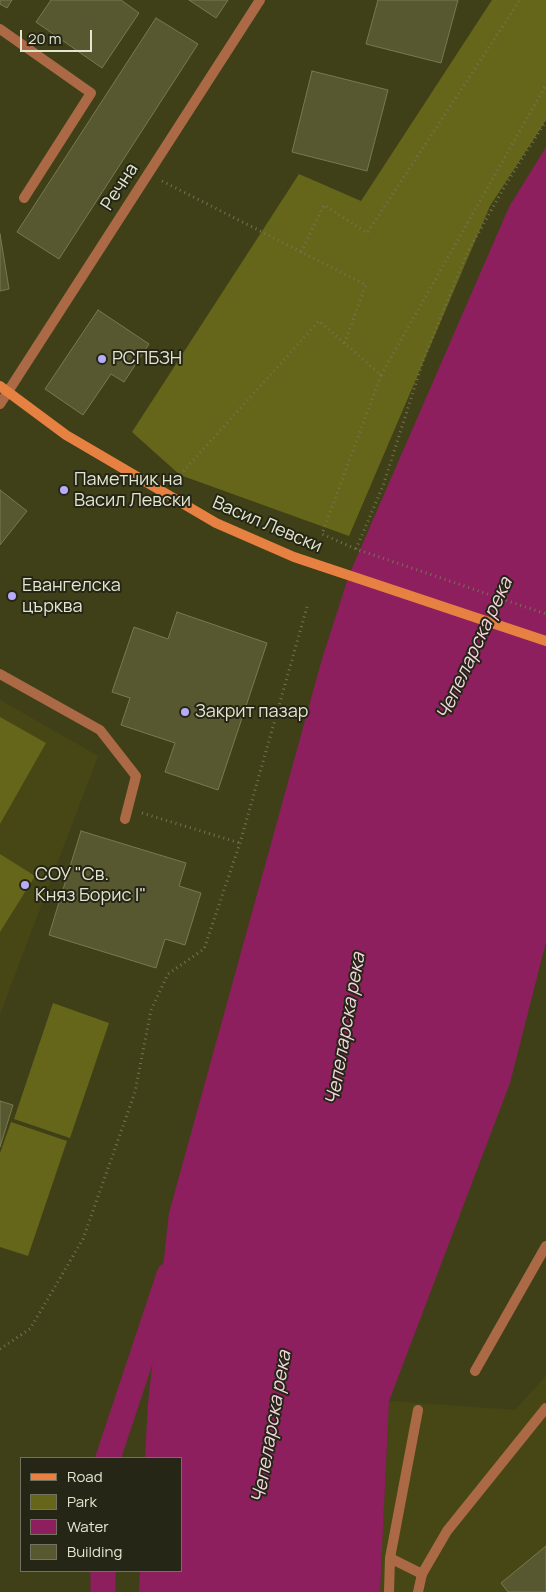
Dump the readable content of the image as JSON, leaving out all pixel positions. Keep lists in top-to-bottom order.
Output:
{
  "streets": {
    "main road": ["Васил Левски"],
    "street": ["Речна"]
  },
  "crossings": [
    ["Речна", "Васил Левски"]
  ],
  "water": ["Чепеларска река"],
  "places": [
    "РСПБЗН",
    "Паметник на Васил Левски",
    "Евангелска църква",
    "Закрит пазар",
    "СОУ \"Св. Княз Борис I\""
  ],
  "legend": [
    "Road",
    "Park",
    "Water",
    "Building"
  ],
  "scale_bar": "20 m"
}
